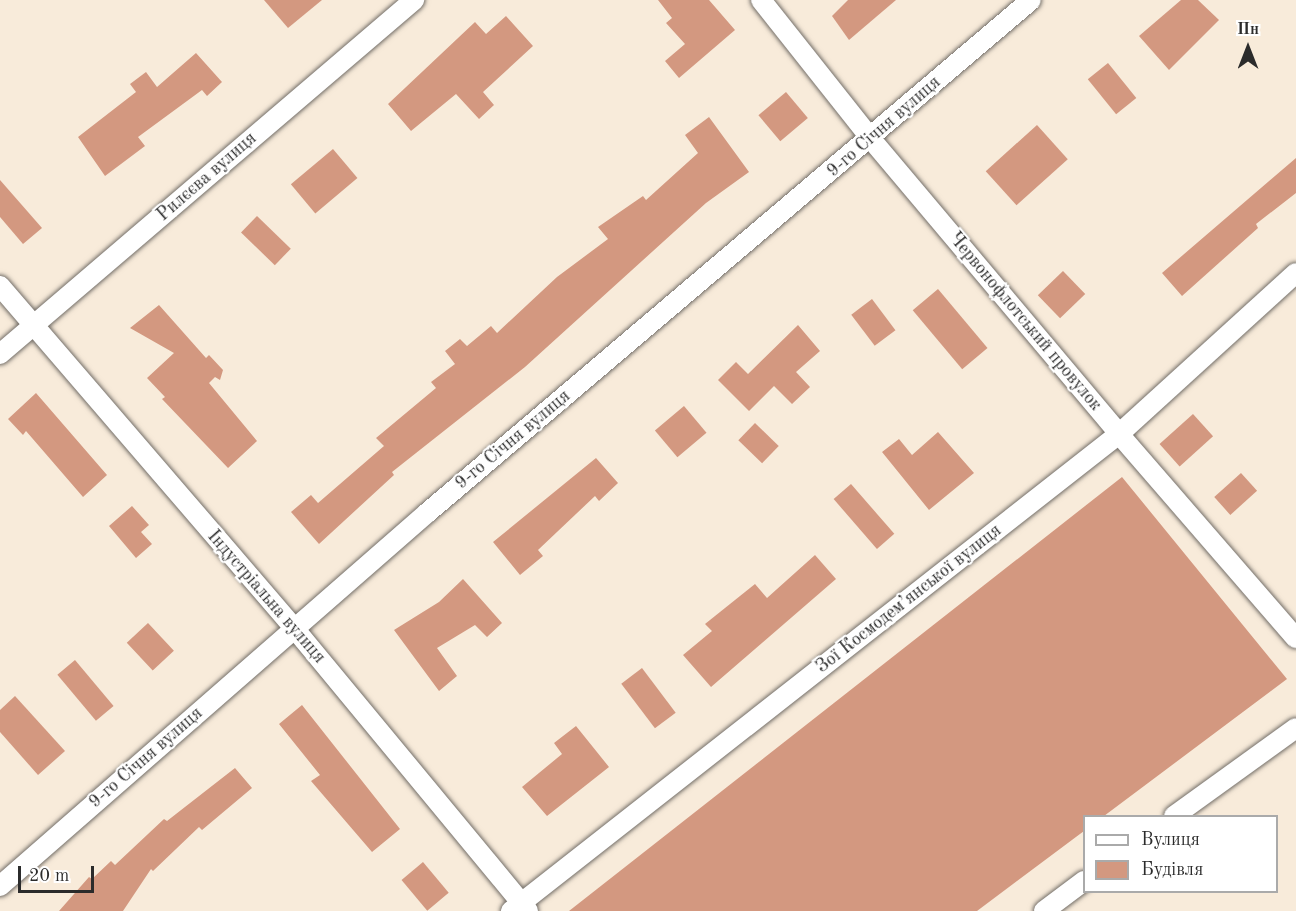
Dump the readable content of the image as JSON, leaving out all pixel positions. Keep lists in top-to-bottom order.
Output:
{
  "streets": {
    "street": [
      "9-го Січня вулиця",
      "Рилєєва вулиця",
      "Червонофлотський провулок",
      "Індустріальна вулиця",
      "Зої Космодем’янської вулиця"
    ]
  },
  "crossings": [
    ["9-го Січня вулиця", "Червонофлотський провулок"],
    ["9-го Січня вулиця", "Індустріальна вулиця"],
    ["Рилєєва вулиця", "Індустріальна вулиця"],
    ["Червонофлотський провулок", "Зої Космодем’янської вулиця"],
    ["Індустріальна вулиця", "Зої Космодем’янської вулиця"]
  ],
  "legend": ["Вулиця", "Будівля"],
  "scale_bar": "20 m",
  "north": "top"
}
